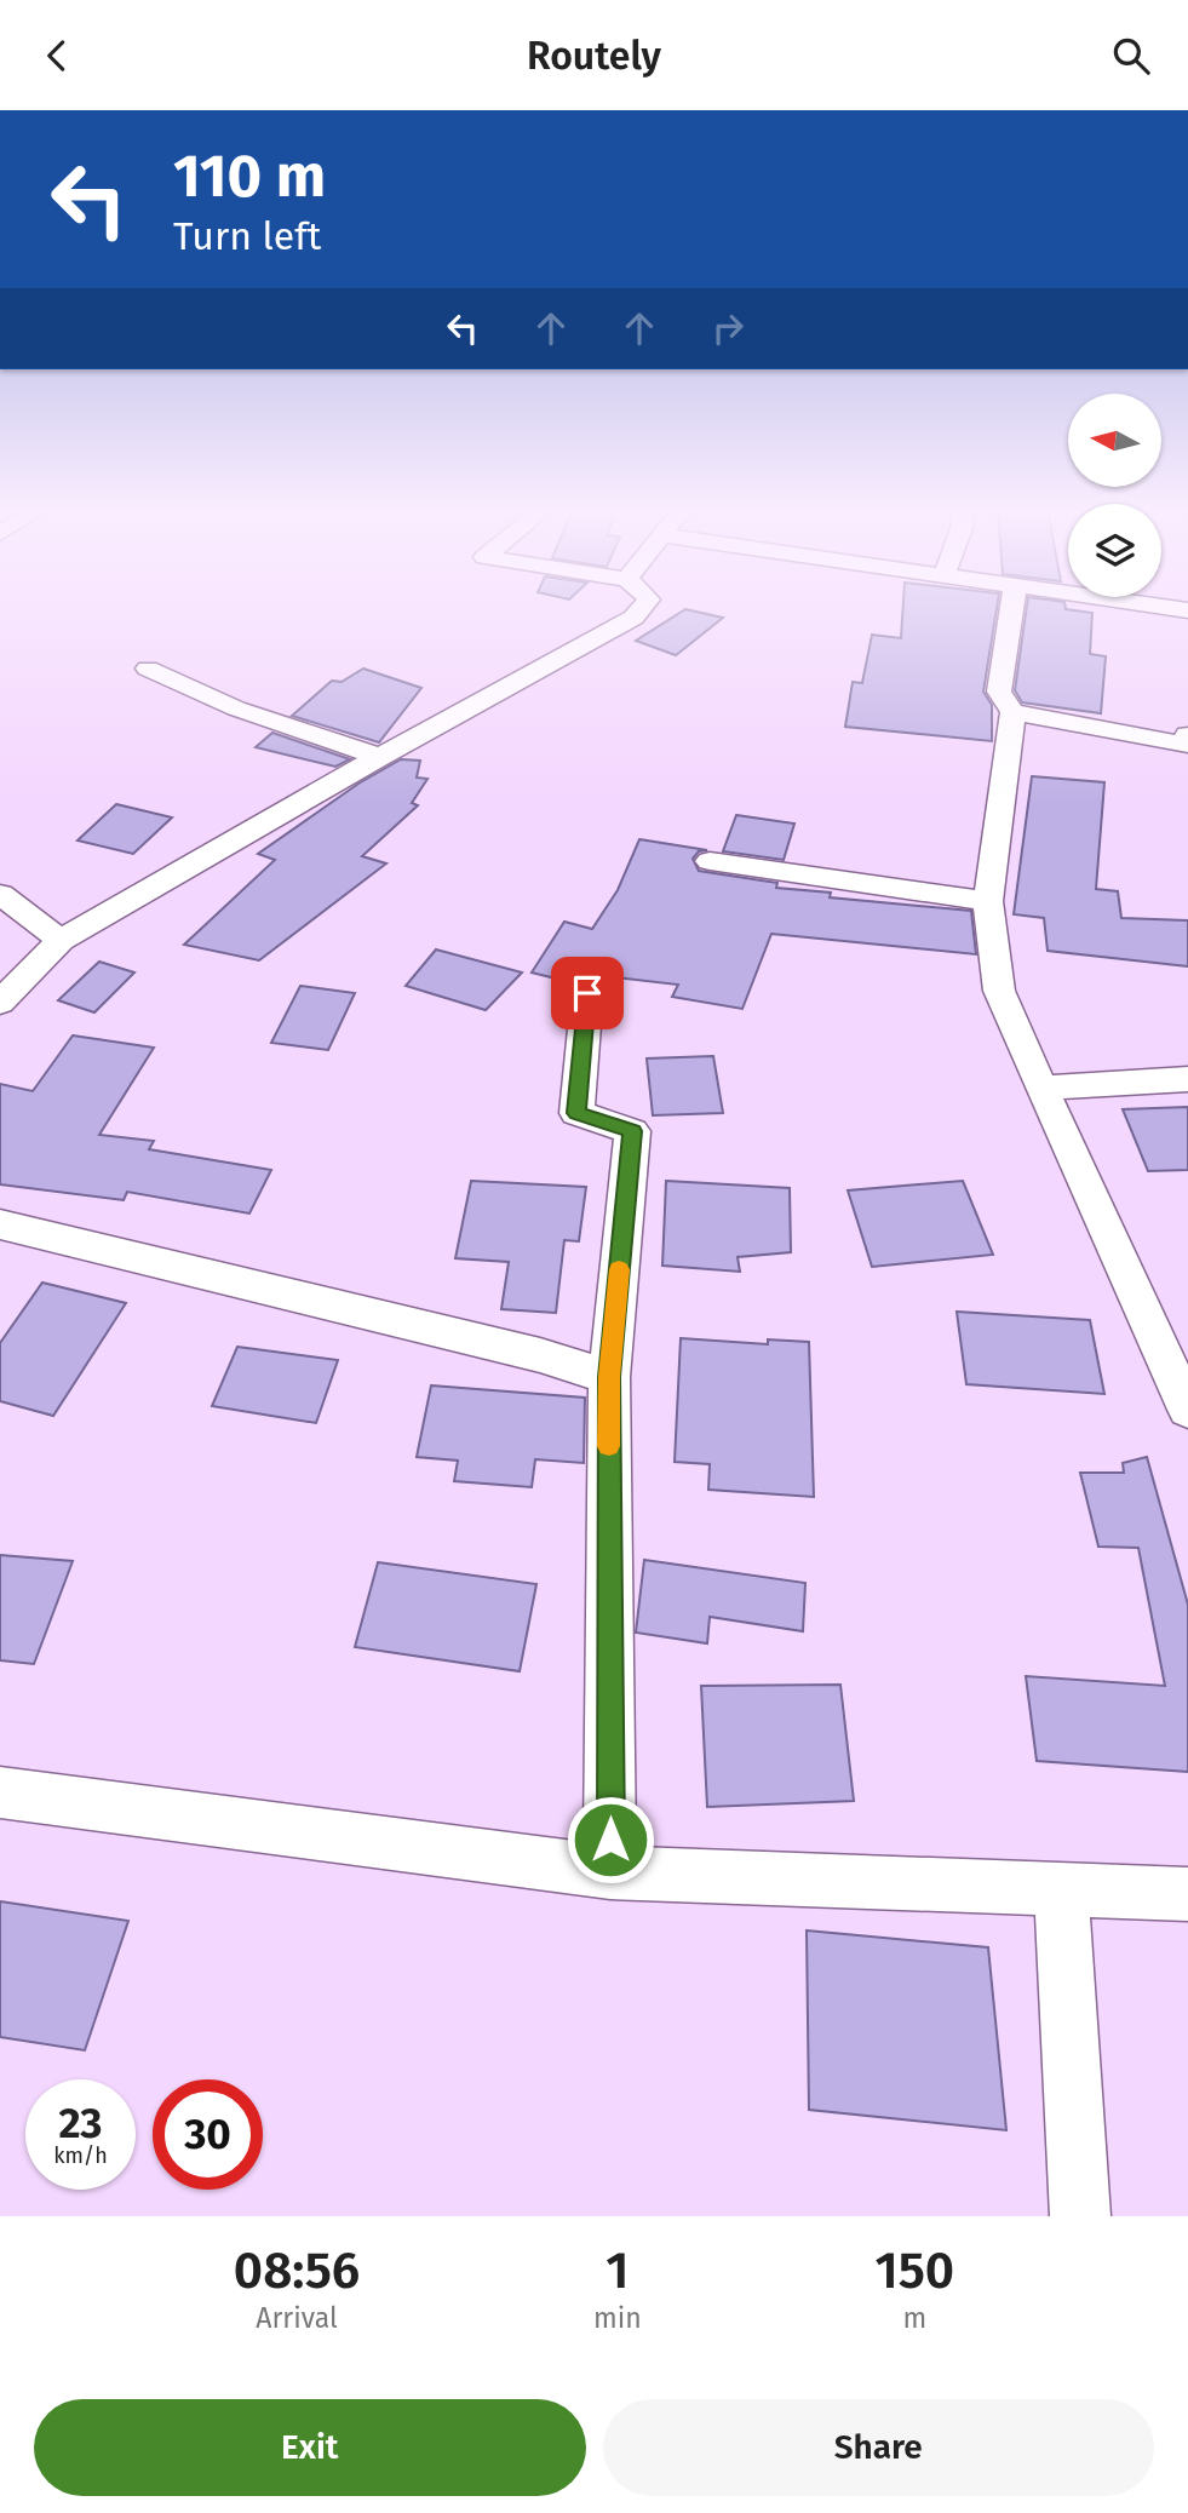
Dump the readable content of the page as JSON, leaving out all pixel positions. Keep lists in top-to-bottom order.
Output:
{
  "north": "left",
  "page": {
    "header": "Routely",
    "turn": ["110 m", "Turn left"],
    "speed": "23 km/h",
    "limit": "30",
    "eta": [
      "08:56",
      "Arrival",
      "1",
      "min",
      "150",
      "m"
    ],
    "buttons": ["Exit", "Share"]
  }
}
